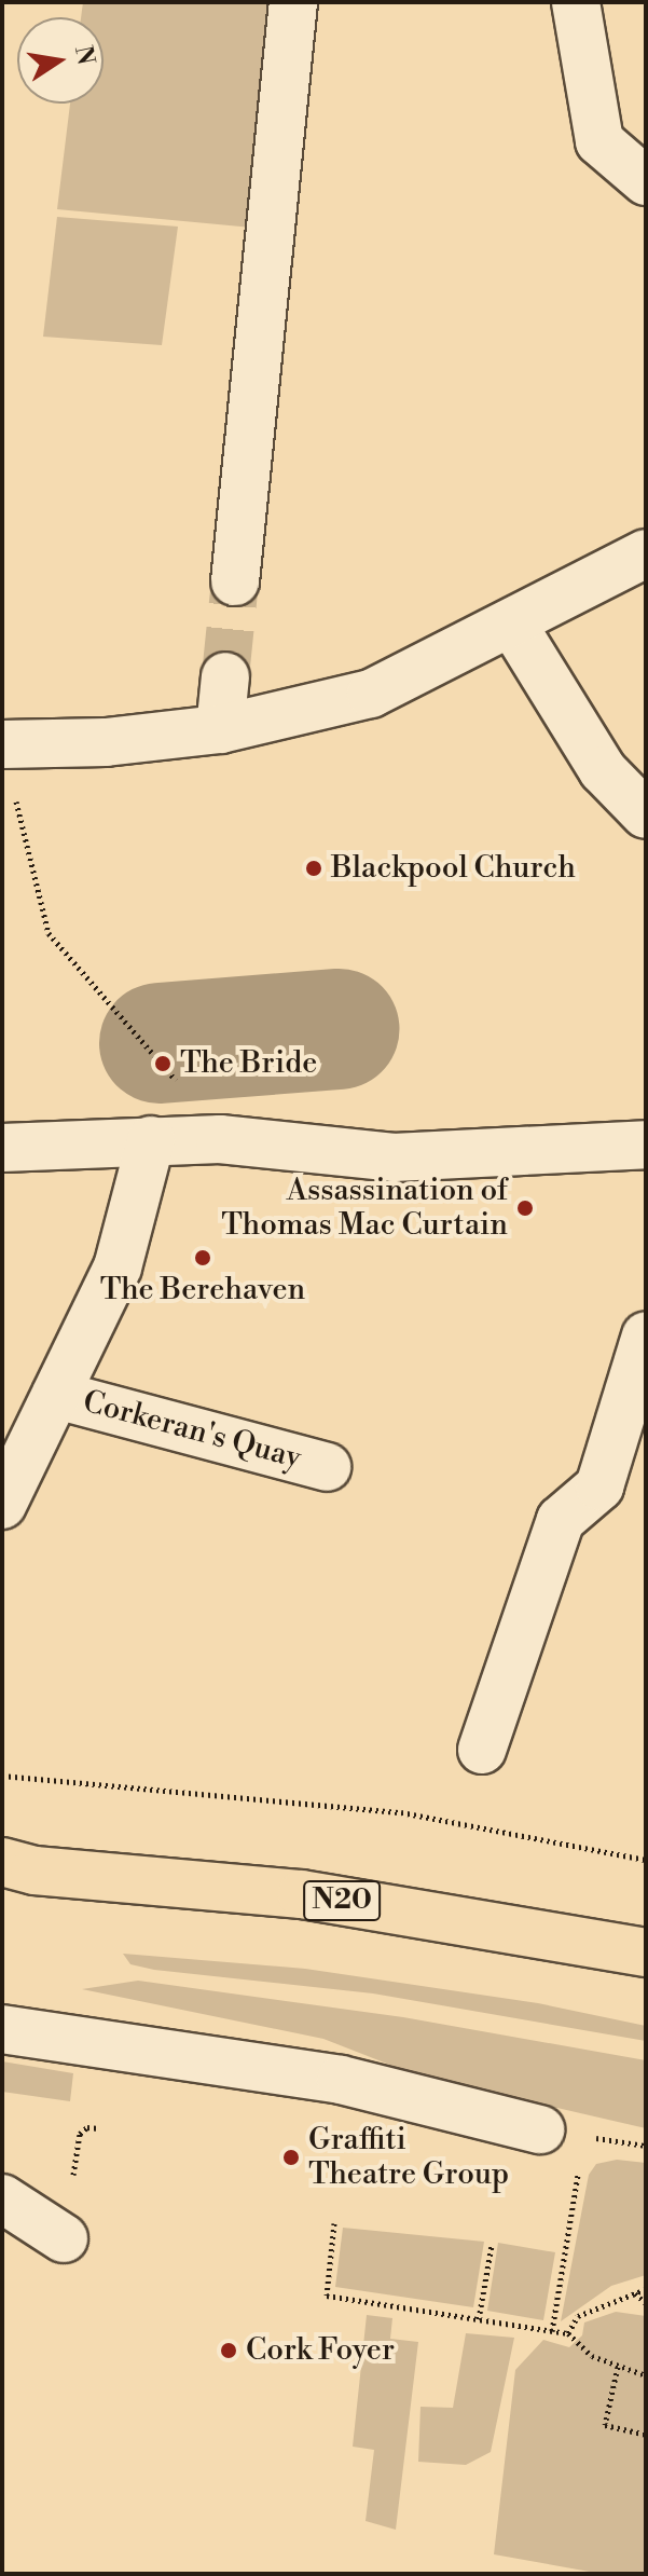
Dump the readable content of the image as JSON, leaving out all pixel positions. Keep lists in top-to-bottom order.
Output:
{
  "streets": {
    "highway": ["N20"],
    "street": ["Corkeran's Quay"]
  },
  "places": [
    "Blackpool Church",
    "The Bride",
    "Assassination of Thomas Mac Curtain",
    "The Berehaven",
    "Graffiti Theatre Group",
    "Cork Foyer"
  ],
  "north": "right"
}
